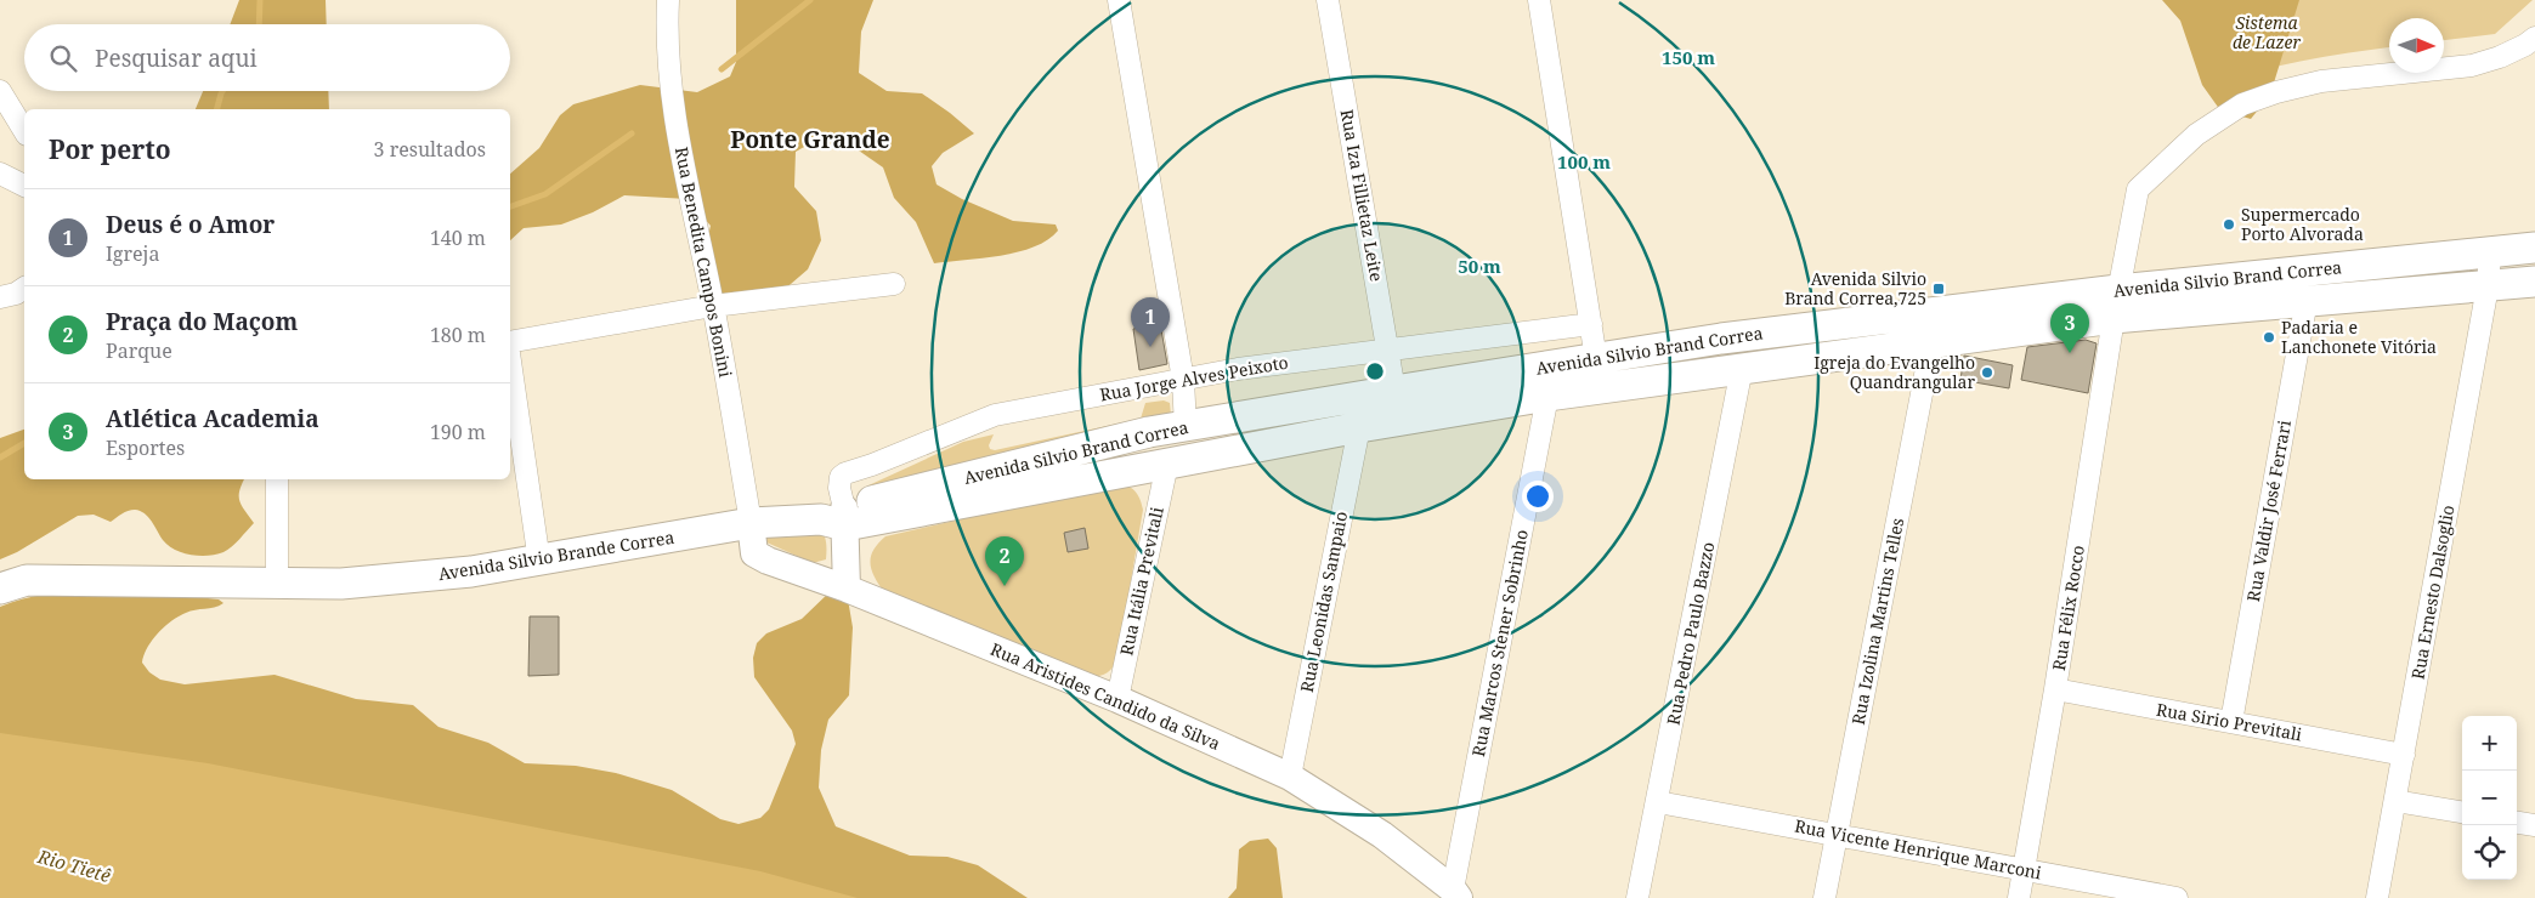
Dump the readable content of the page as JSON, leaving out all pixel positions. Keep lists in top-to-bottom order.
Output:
{
  "streets": {
    "main road": ["Avenida Silvio Brand Correa", "Avenida Silvio Brande Correa"],
    "street": [
      "Rua Iza Fillietaz Leite",
      "Rua Benedita Campos Bonini",
      "Rua Jorge Alves Peixoto",
      "Rua Valdir José Ferrari",
      "Rua Itália Previtali",
      "Rua Ernesto Dalsoglio",
      "Rua Leonidas Sampaio",
      "Rua Félix Rocco",
      "Rua Izolina Martins Telles",
      "Rua Pedro Paulo Bazzo",
      "Rua Marcos Stener Sobrinho",
      "Rua Aristides Candido da Silva",
      "Rua Sirio Previtali",
      "Rua Vicente Henrique Marconi"
    ]
  },
  "crossings": [
    ["Rua Iza Fillietaz Leite", "Avenida Silvio Brand Correa"],
    ["Rua Iza Fillietaz Leite", "Rua Jorge Alves Peixoto"],
    ["Rua Benedita Campos Bonini", "Avenida Silvio Brande Correa"],
    ["Rua Benedita Campos Bonini", "Rua Aristides Candido da Silva"],
    ["Avenida Silvio Brand Correa", "Rua Jorge Alves Peixoto"],
    ["Avenida Silvio Brand Correa", "Rua Valdir José Ferrari"],
    ["Avenida Silvio Brand Correa", "Avenida Silvio Brande Correa"],
    ["Avenida Silvio Brand Correa", "Rua Itália Previtali"],
    ["Avenida Silvio Brand Correa", "Rua Ernesto Dalsoglio"],
    ["Avenida Silvio Brand Correa", "Rua Leonidas Sampaio"],
    ["Avenida Silvio Brand Correa", "Rua Félix Rocco"],
    ["Avenida Silvio Brand Correa", "Rua Izolina Martins Telles"],
    ["Avenida Silvio Brand Correa", "Rua Pedro Paulo Bazzo"],
    ["Avenida Silvio Brand Correa", "Rua Marcos Stener Sobrinho"],
    ["Rua Jorge Alves Peixoto", "Avenida Silvio Brande Correa"],
    ["Rua Valdir José Ferrari", "Rua Sirio Previtali"],
    ["Avenida Silvio Brande Correa", "Rua Aristides Candido da Silva"],
    ["Rua Itália Previtali", "Rua Aristides Candido da Silva"],
    ["Rua Ernesto Dalsoglio", "Rua Sirio Previtali"],
    ["Rua Leonidas Sampaio", "Rua Aristides Candido da Silva"],
    ["Rua Félix Rocco", "Rua Sirio Previtali"],
    ["Rua Félix Rocco", "Rua Vicente Henrique Marconi"],
    ["Rua Izolina Martins Telles", "Rua Vicente Henrique Marconi"],
    ["Rua Pedro Paulo Bazzo", "Rua Vicente Henrique Marconi"],
    ["Rua Marcos Stener Sobrinho", "Rua Aristides Candido da Silva"]
  ],
  "districts": ["Ponte Grande"],
  "water": ["Rio Tietê"],
  "parks": ["Sistema de Lazer"],
  "places": {
    "other": ["Supermercado Porto Alvorada", "Padaria e Lanchonete Vitória", "Igreja do Evangelho Quandrangular"],
    "transit": ["Avenida Silvio Brand Correa,725"]
  },
  "north": "right",
  "page": {
    "search": "Pesquisar aqui",
    "heading": ["Por perto", "3 resultados"],
    "list": [
      {
        "mark": "1",
        "name": "Deus é o Amor",
        "note": "Igreja",
        "value": "140 m"
      },
      {
        "mark": "2",
        "name": "Praça do Maçom",
        "note": "Parque",
        "value": "180 m"
      },
      {
        "mark": "3",
        "name": "Atlética Academia",
        "note": "Esportes",
        "value": "190 m"
      }
    ],
    "pins": ["1", "3", "2"],
    "map_buttons": ["+", "−"]
  },
  "rings": ["150 m", "100 m", "50 m"]
}
